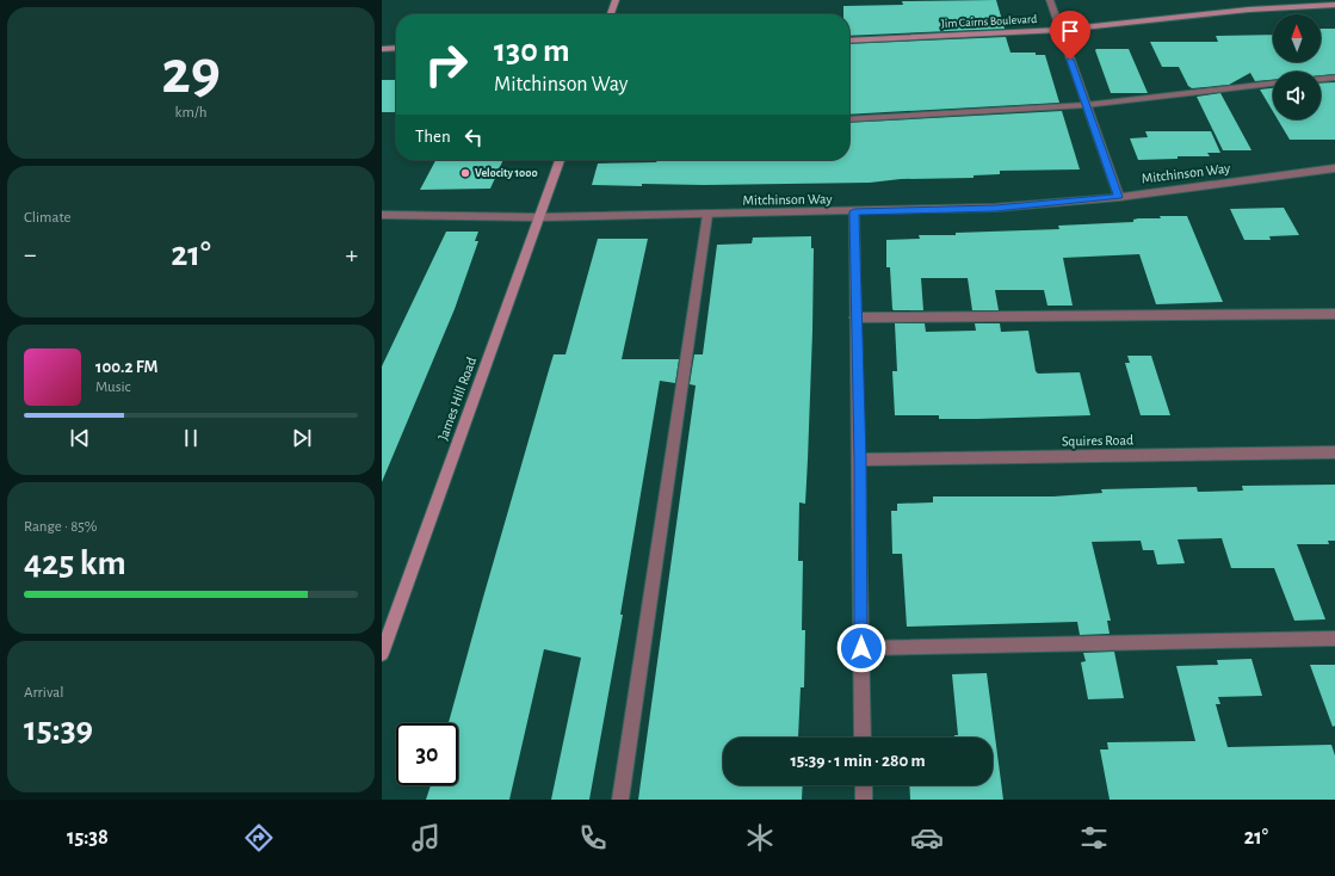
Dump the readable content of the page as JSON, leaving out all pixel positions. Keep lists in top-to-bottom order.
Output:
{
  "streets": {
    "street": [
      "Jim Cairns Boulevard",
      "Mitchinson Way",
      "James Hill Road",
      "Squires Road"
    ]
  },
  "crossings": [
    ["Mitchinson Way", "James Hill Road"]
  ],
  "places": ["Velocity 1000"],
  "north": "top",
  "page": {
    "tile": [
      ["29", "km/h"],
      "Climate",
      ["Range · 85%", "425 km"],
      ["Arrival", "15:39"]
    ],
    "turn": ["130 m", "Mitchinson Way"],
    "then": "Then",
    "heat": ["−", "21°", "+"],
    "song": ["100.2 FM", "Music"],
    "limit": "30",
    "trip": "15:39 · 1 min · 280 m",
    "tabs": ["15:38", "21°"]
  }
}
